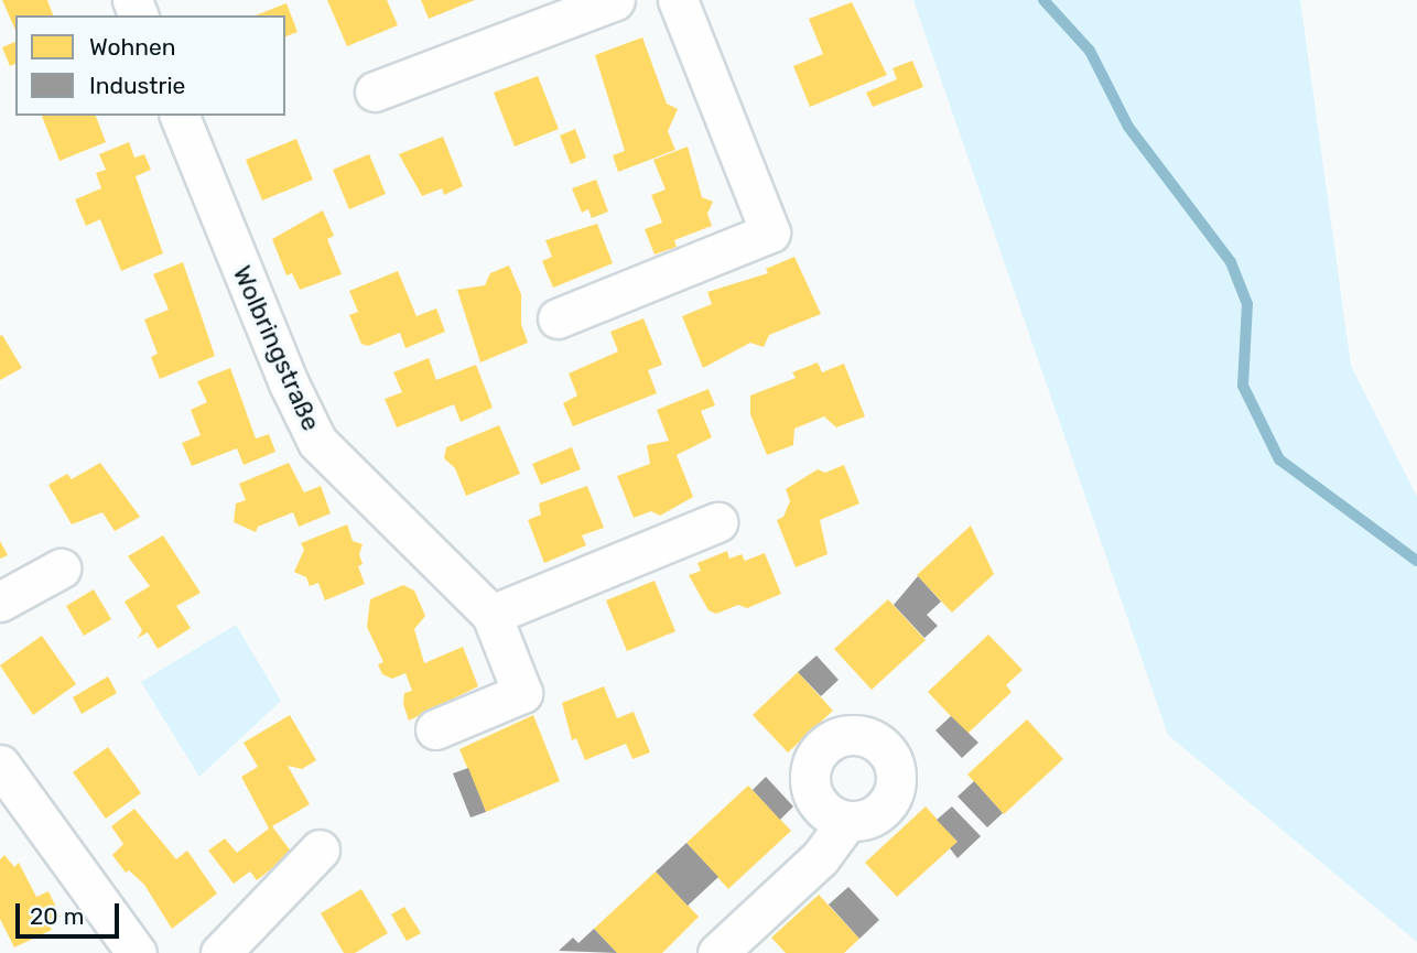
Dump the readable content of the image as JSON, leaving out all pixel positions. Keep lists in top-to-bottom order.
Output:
{
  "streets": {
    "street": ["Wolbringstraße"]
  },
  "legend": ["Wohnen", "Industrie"],
  "scale_bar": "20 m"
}
